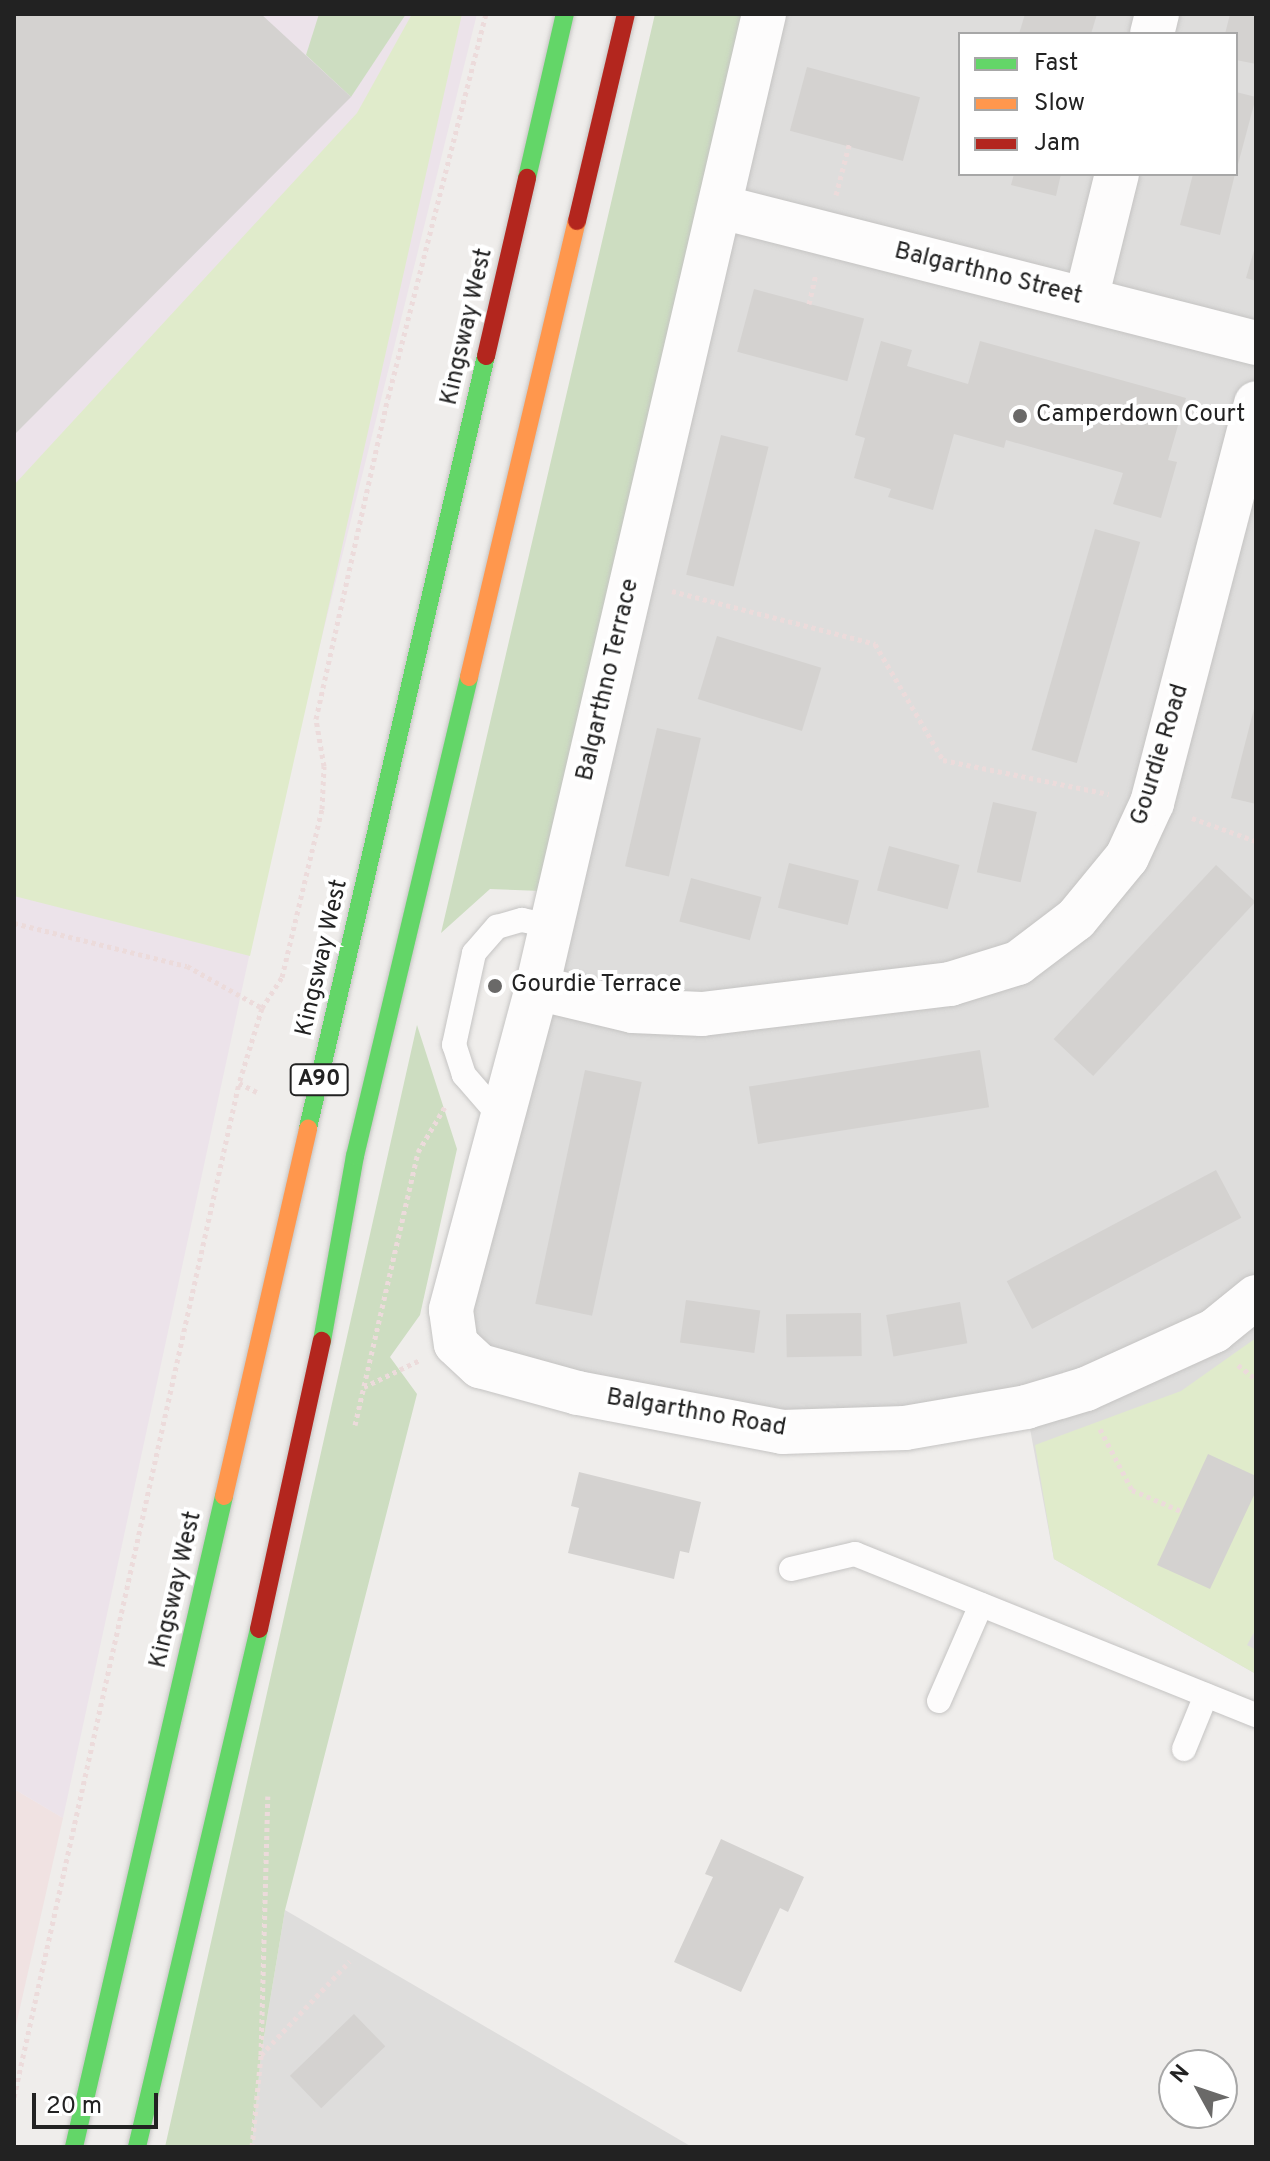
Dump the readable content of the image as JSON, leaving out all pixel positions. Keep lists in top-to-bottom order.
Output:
{
  "streets": {
    "highway": ["Kingsway West", "A90"],
    "street": [
      "Balgarthno Street",
      "Balgarthno Terrace",
      "Gourdie Road",
      "Balgarthno Road"
    ]
  },
  "crossings": [
    ["Balgarthno Street", "Balgarthno Terrace"],
    ["Balgarthno Terrace", "Gourdie Road"],
    ["Balgarthno Terrace", "Balgarthno Road"]
  ],
  "places": ["Camperdown Court", "Gourdie Terrace"],
  "legend": ["Fast", "Slow", "Jam"],
  "scale_bar": "20 m",
  "north": "top left"
}
